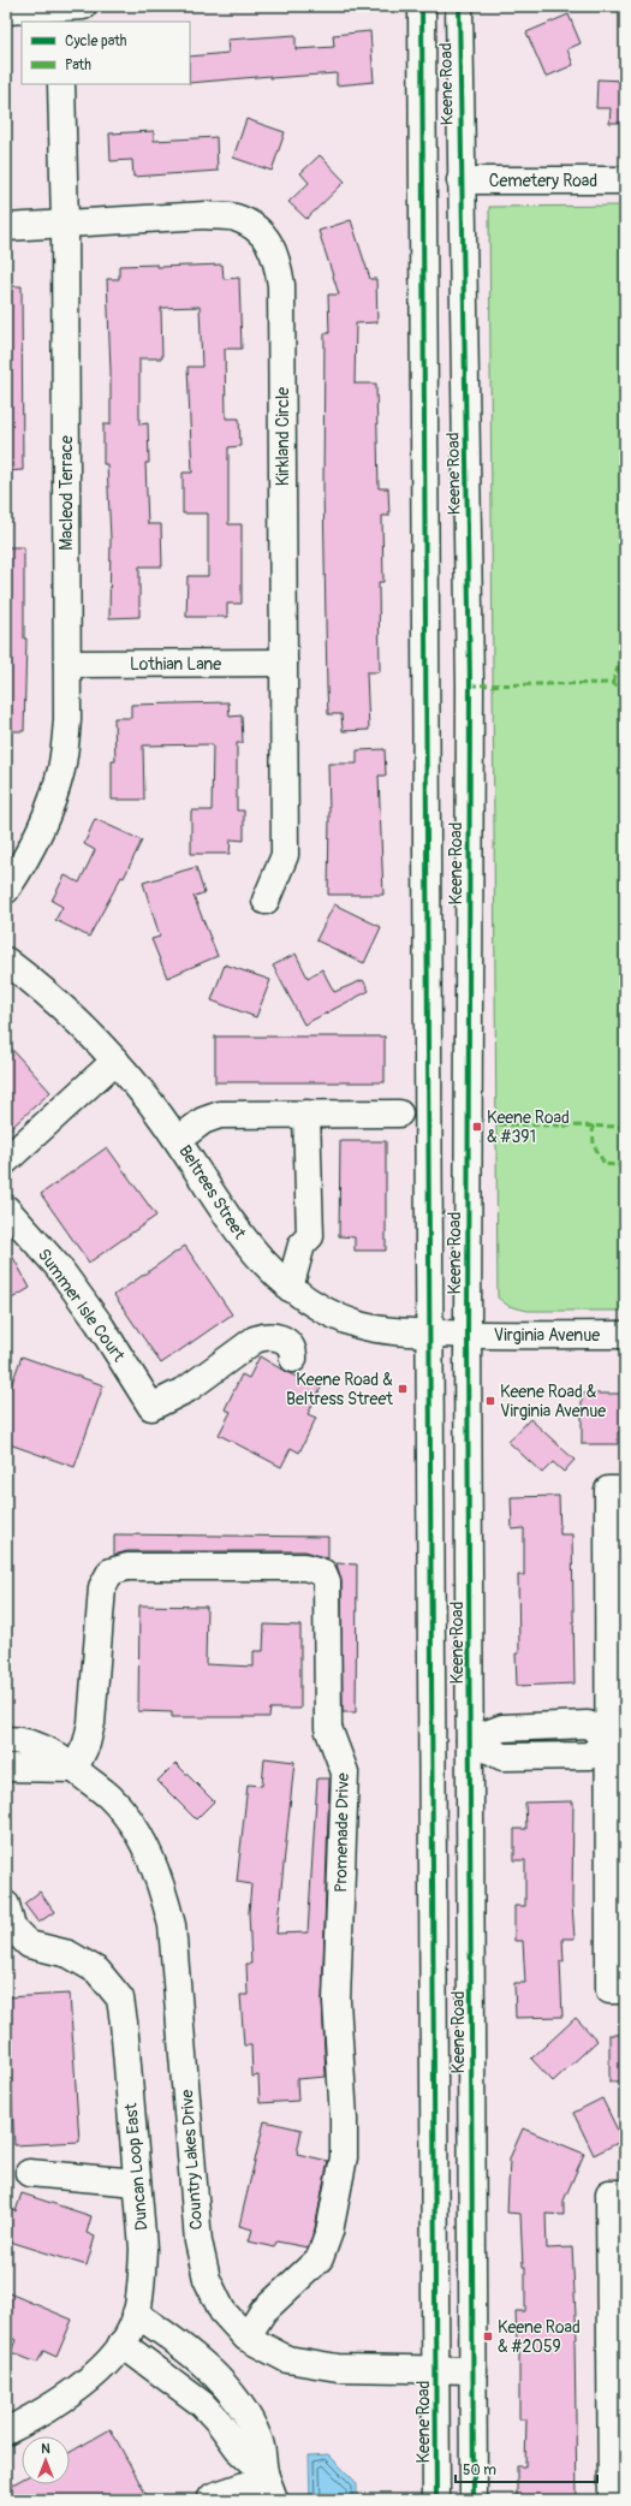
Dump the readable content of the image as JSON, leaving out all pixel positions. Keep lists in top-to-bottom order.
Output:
{
  "streets": {
    "street": [
      "Keene Road",
      "Cemetery Road",
      "Kirkland Circle",
      "Macleod Terrace",
      "Lothian Lane",
      "Beltrees Street",
      "Summer Isle Court",
      "Virginia Avenue",
      "Promenade Drive",
      "Country Lakes Drive",
      "Duncan Loop East"
    ]
  },
  "crossings": [
    ["Keene Road", "Cemetery Road"],
    ["Keene Road", "Beltrees Street"],
    ["Keene Road", "Virginia Avenue"],
    ["Keene Road", "Country Lakes Drive"],
    ["Kirkland Circle", "Macleod Terrace"],
    ["Kirkland Circle", "Lothian Lane"],
    ["Macleod Terrace", "Lothian Lane"],
    ["Beltrees Street", "Virginia Avenue"],
    ["Promenade Drive", "Country Lakes Drive"]
  ],
  "places": {
    "transit": [
      "Keene Road & #391",
      "Keene Road & Beltress Street",
      "Keene Road & Virginia Avenue",
      "Keene Road & #2059"
    ]
  },
  "legend": ["Cycle path", "Path"],
  "scale_bar": "50 m",
  "north": "top"
}
